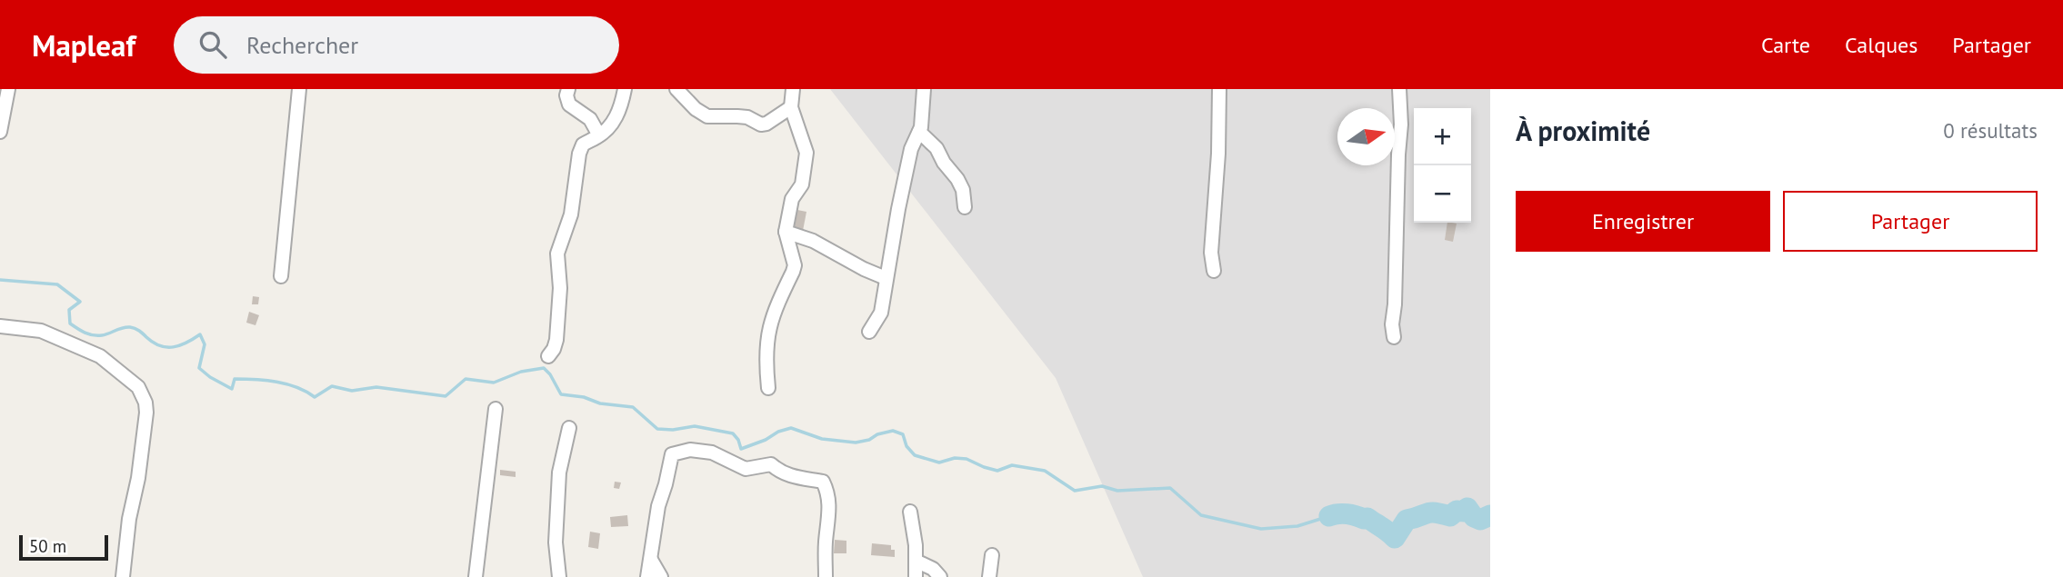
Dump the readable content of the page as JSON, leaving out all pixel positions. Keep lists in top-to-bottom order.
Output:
{
  "scale_bar": "50 m",
  "north": "right",
  "page": {
    "header": "Mapleaf",
    "search": "Rechercher",
    "nav": ["Carte", "Calques", "Partager"],
    "heading": ["À proximité", "0 résultats"],
    "map_buttons": ["+", "−"],
    "buttons": ["Enregistrer", "Partager"],
    "scale": "50 m"
  }
}
